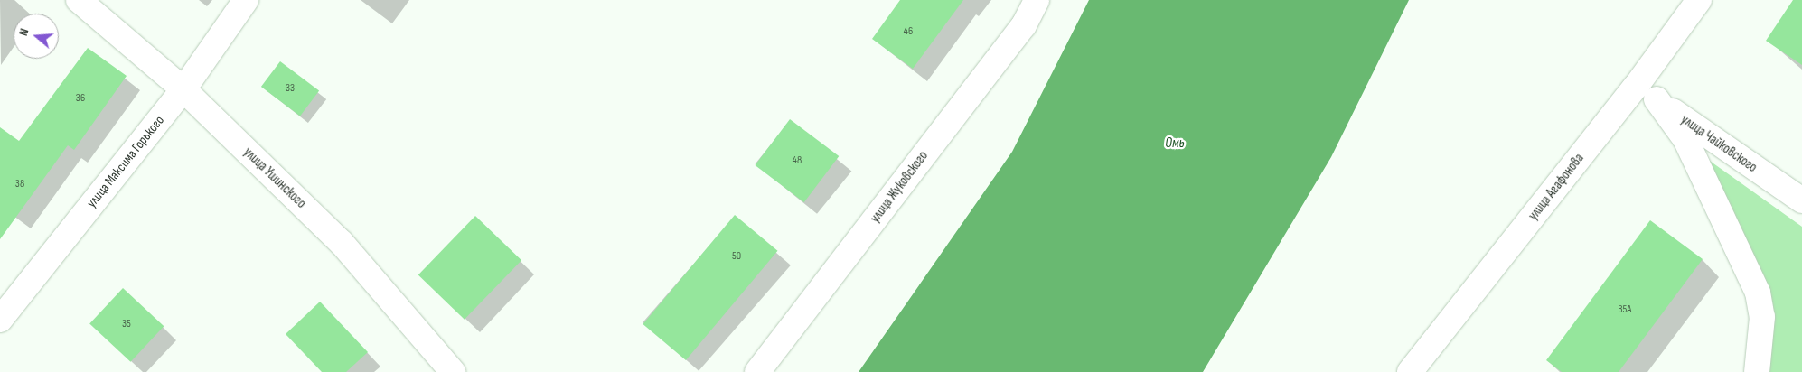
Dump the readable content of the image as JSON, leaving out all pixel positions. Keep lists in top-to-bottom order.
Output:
{
  "streets": {
    "street": [
      "улица Чайковского",
      "улица Максима Горького",
      "улица Ушинского",
      "улица Жуковского",
      "улица Агафонова"
    ]
  },
  "crossings": [
    ["улица Чайковского", "улица Агафонова"],
    ["улица Максима Горького", "улица Ушинского"]
  ],
  "water": ["Омь"],
  "house_numbers": [
    "46",
    "33",
    "36",
    "48",
    "38",
    "50",
    "35А",
    "35"
  ],
  "north": "left"
}
